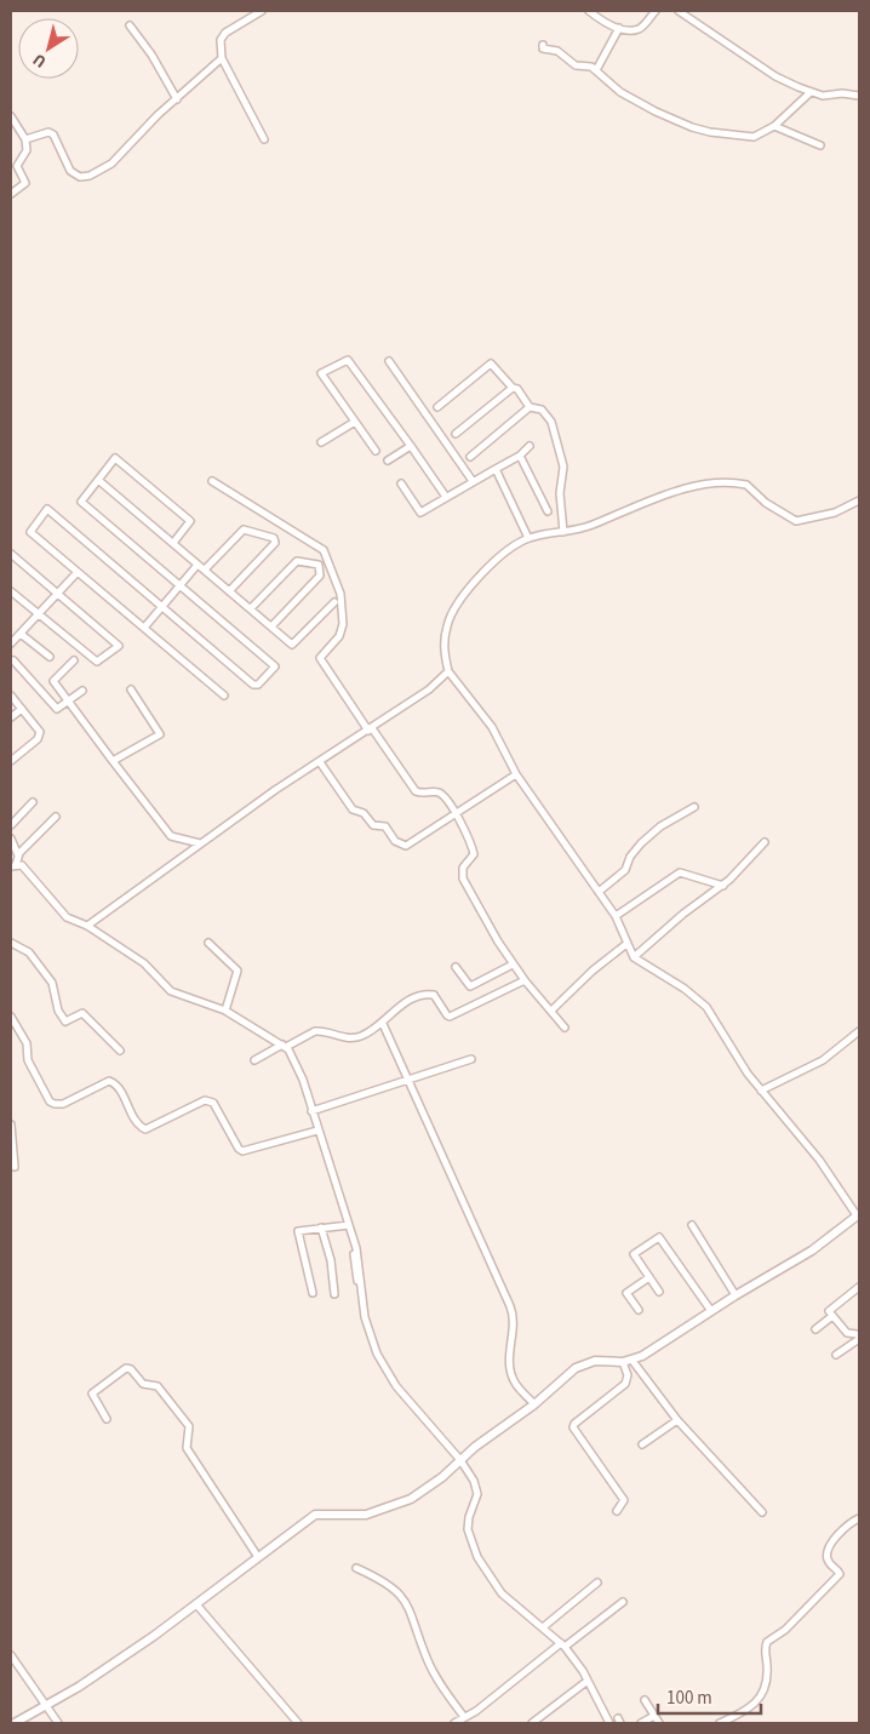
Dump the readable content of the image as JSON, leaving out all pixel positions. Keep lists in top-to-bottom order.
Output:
{
  "scale_bar": "100 m",
  "north": "bottom left"
}
